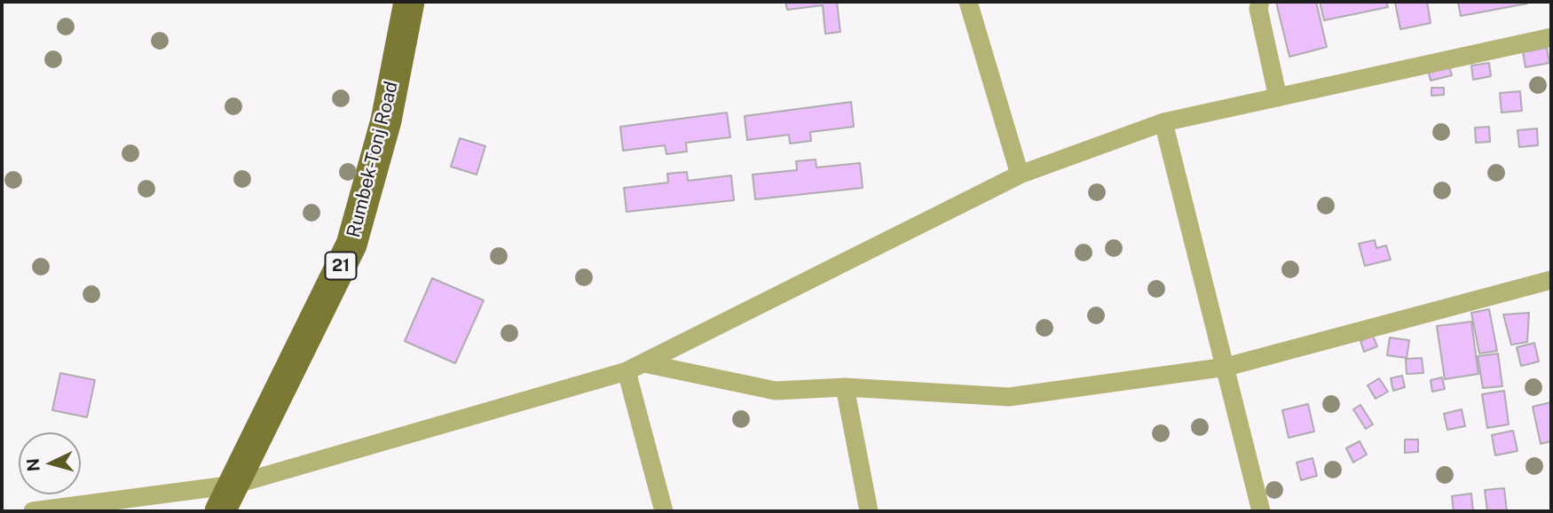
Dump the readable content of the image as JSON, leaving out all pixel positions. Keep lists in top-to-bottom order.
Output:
{
  "streets": {
    "main road": ["Rumbek-Tonj Road", "21"]
  },
  "north": "left"
}
